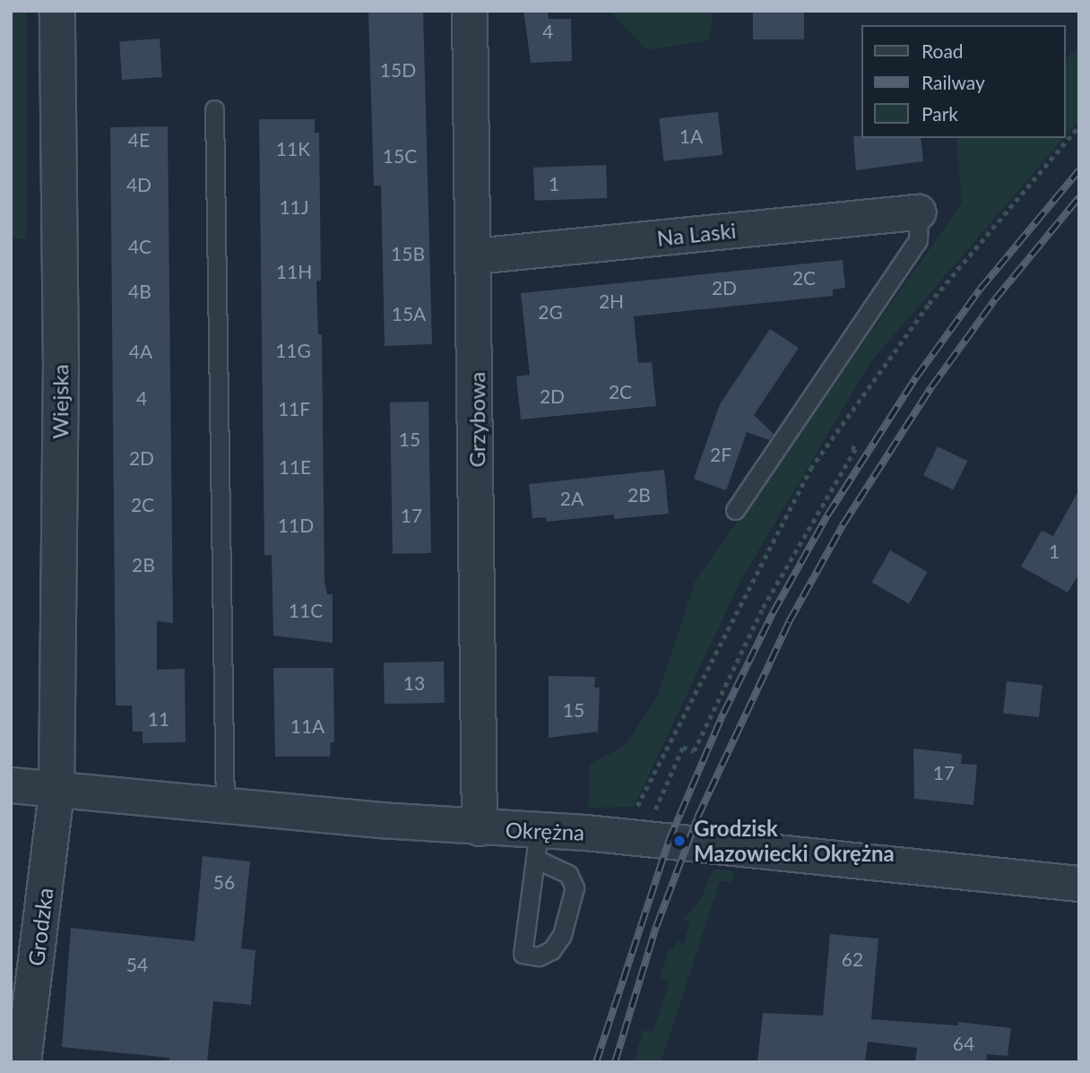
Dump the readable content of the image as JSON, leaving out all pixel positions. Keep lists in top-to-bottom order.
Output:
{
  "streets": {
    "street": [
      "Na Laski",
      "Wiejska",
      "Grzybowa",
      "Okrężna",
      "Grodzka"
    ]
  },
  "crossings": [
    ["Na Laski", "Grzybowa"],
    ["Wiejska", "Okrężna"],
    ["Wiejska", "Grodzka"],
    ["Grzybowa", "Okrężna"],
    ["Okrężna", "Grodzka"]
  ],
  "places": ["Grodzisk Mazowiecki Okrężna"],
  "house_numbers": [
    "4",
    "15D",
    "1A",
    "4E",
    "11K",
    "15C",
    "1",
    "4D",
    "11J",
    "4C",
    "15B",
    "11H",
    "2C",
    "2D",
    "4B",
    "2H",
    "2G",
    "15A",
    "11G",
    "4A",
    "2C",
    "2D",
    "4",
    "11F",
    "15",
    "2F",
    "2D",
    "11E",
    "2B",
    "2A",
    "2C",
    "17",
    "11D",
    "1",
    "2B",
    "11C",
    "13",
    "15",
    "11",
    "11A",
    "17",
    "56",
    "62",
    "54",
    "64"
  ],
  "legend": ["Road", "Railway", "Park"]
}
